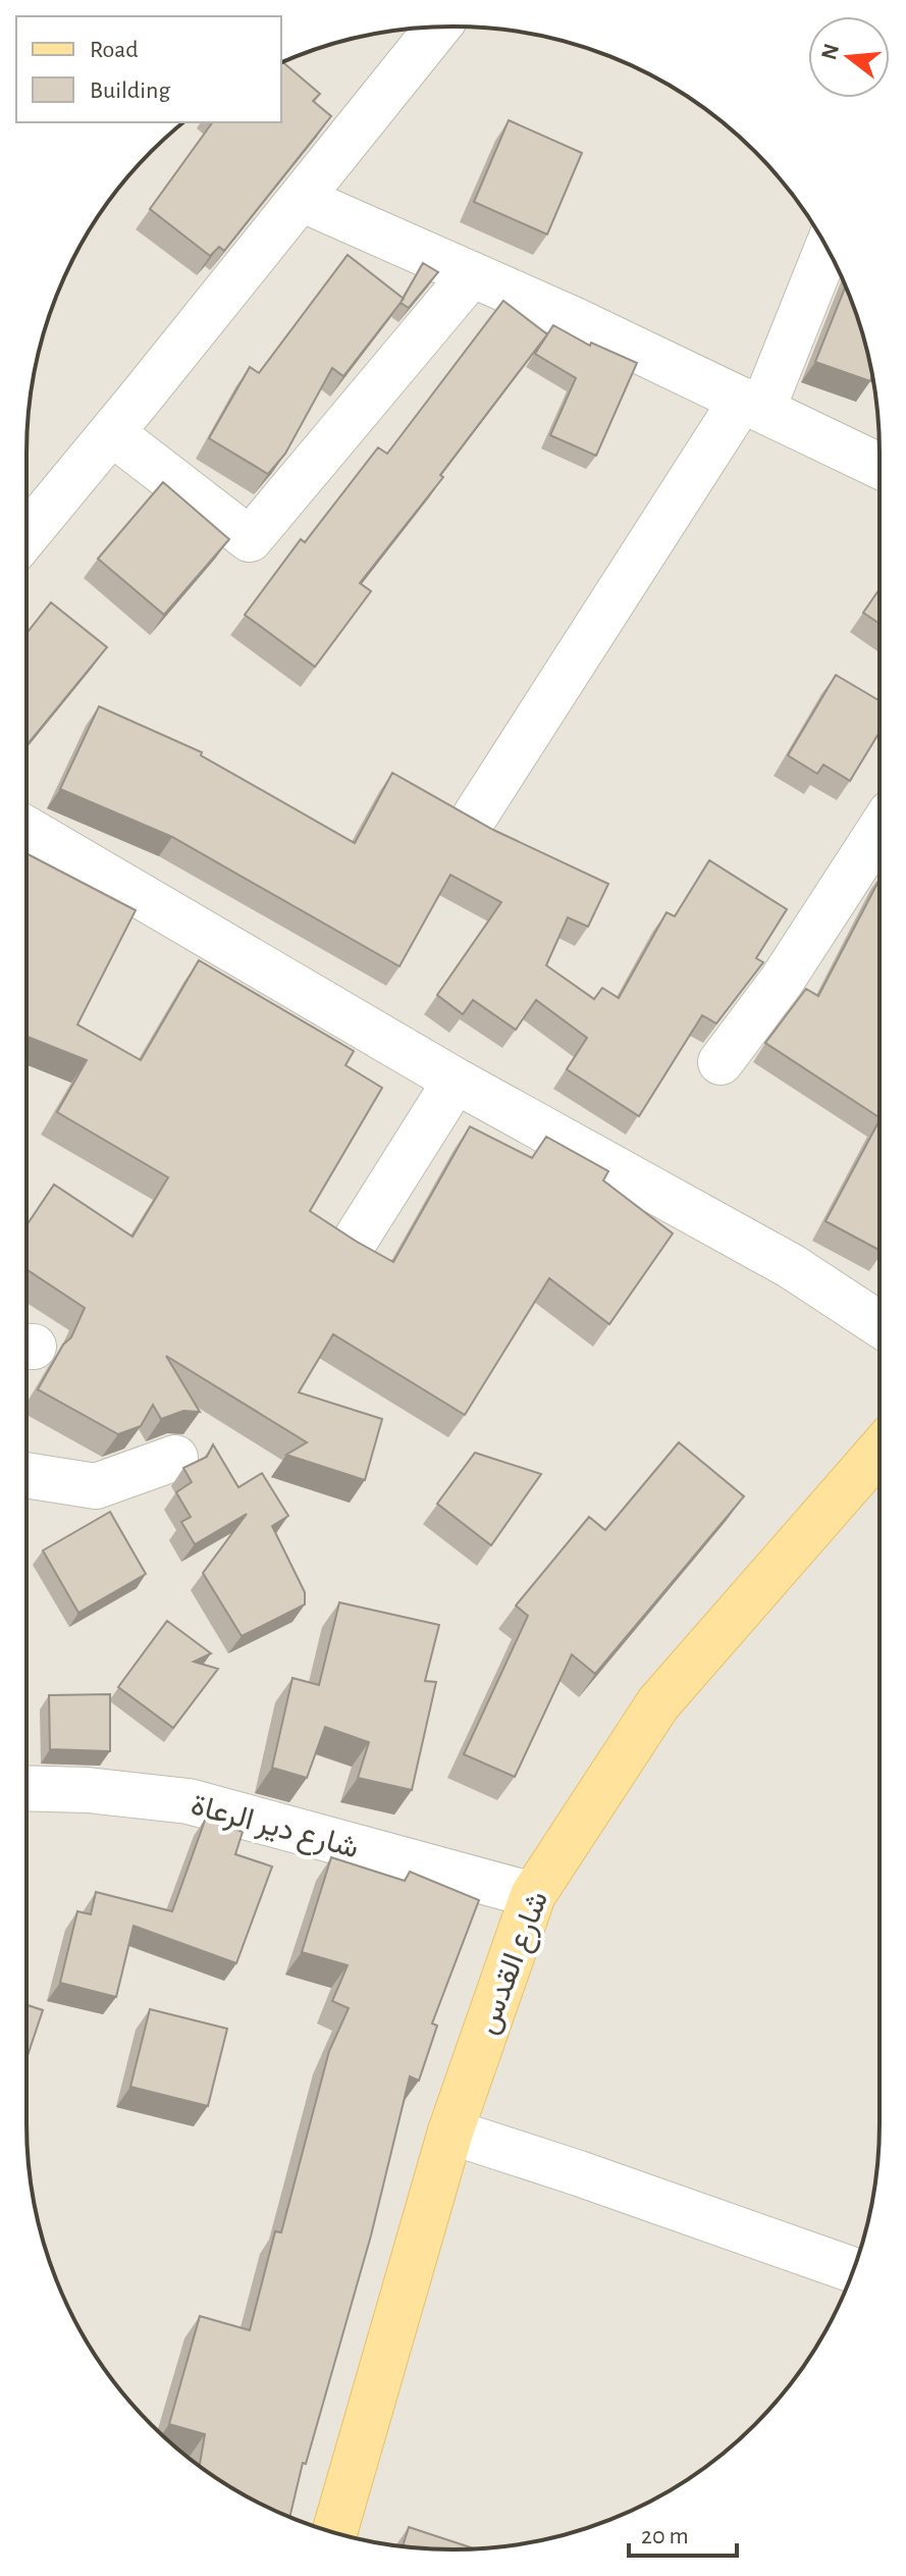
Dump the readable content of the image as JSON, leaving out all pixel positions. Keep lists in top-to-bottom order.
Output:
{
  "streets": {
    "main road": ["شارع القدس"],
    "street": ["شارع دير الرعاة"]
  },
  "crossings": [
    ["شارع دير الرعاة", "شارع القدس"]
  ],
  "legend": ["Road", "Building"],
  "scale_bar": "20 m",
  "north": "left"
}
